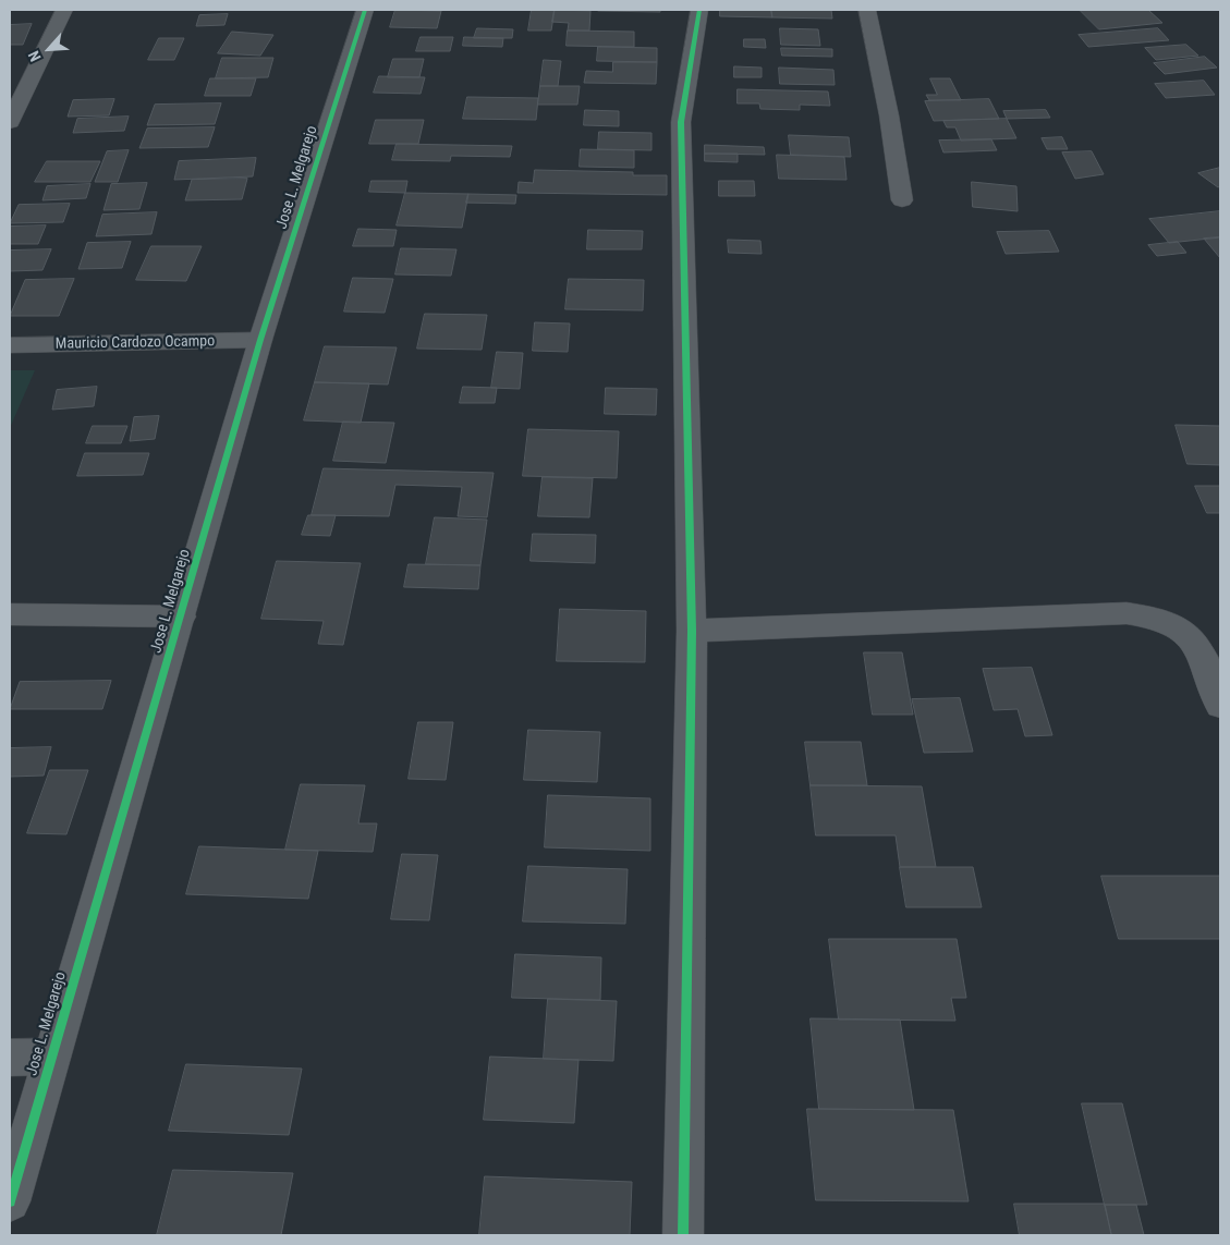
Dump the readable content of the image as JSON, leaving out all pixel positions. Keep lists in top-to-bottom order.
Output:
{
  "streets": {
    "street": ["Jose L. Melgarejo", "Mauricio Cardozo Ocampo"]
  },
  "crossings": [
    ["Jose L. Melgarejo", "Mauricio Cardozo Ocampo"]
  ],
  "north": "bottom left"
}
